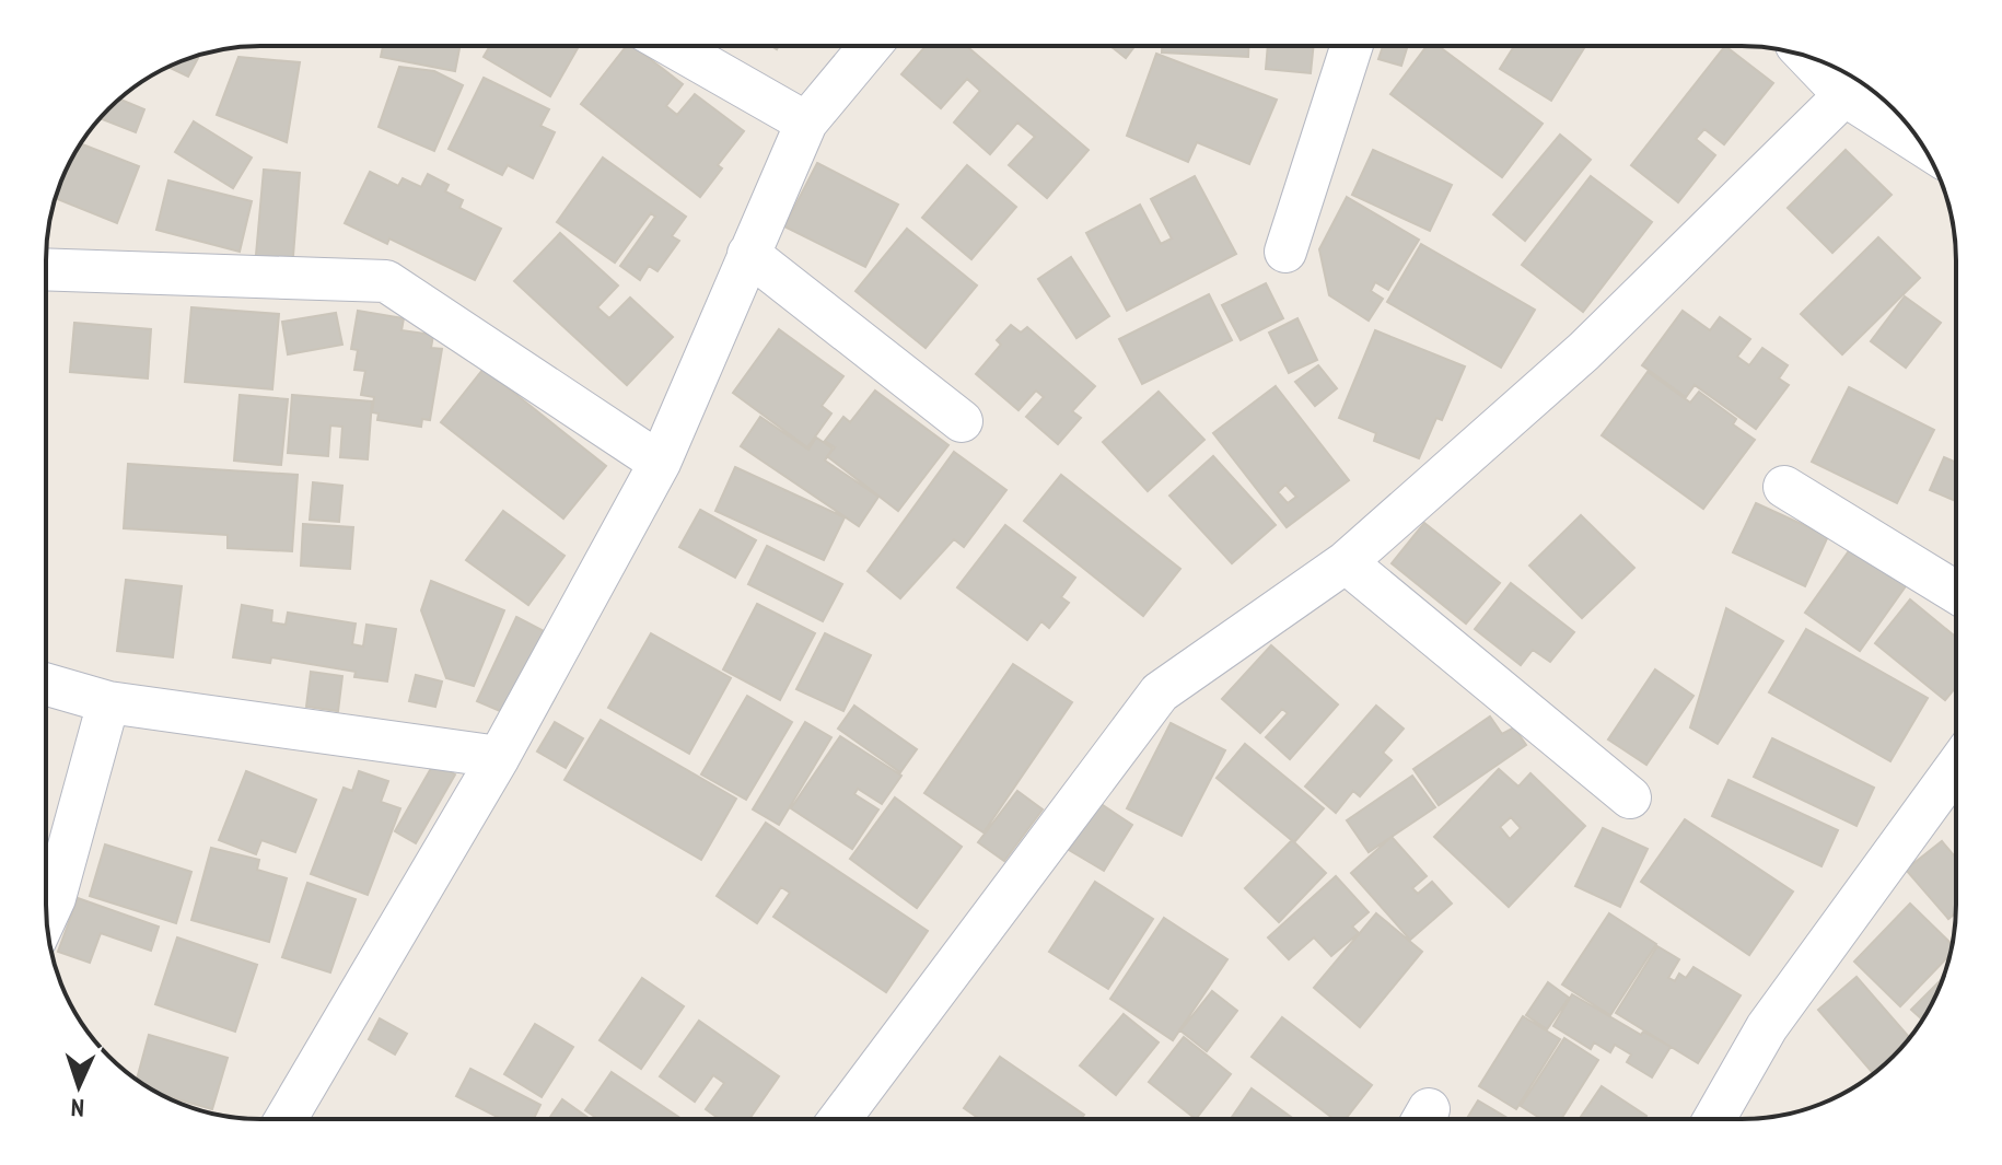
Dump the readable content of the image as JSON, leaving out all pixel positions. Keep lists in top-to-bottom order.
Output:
{
  "north": "bottom"
}
